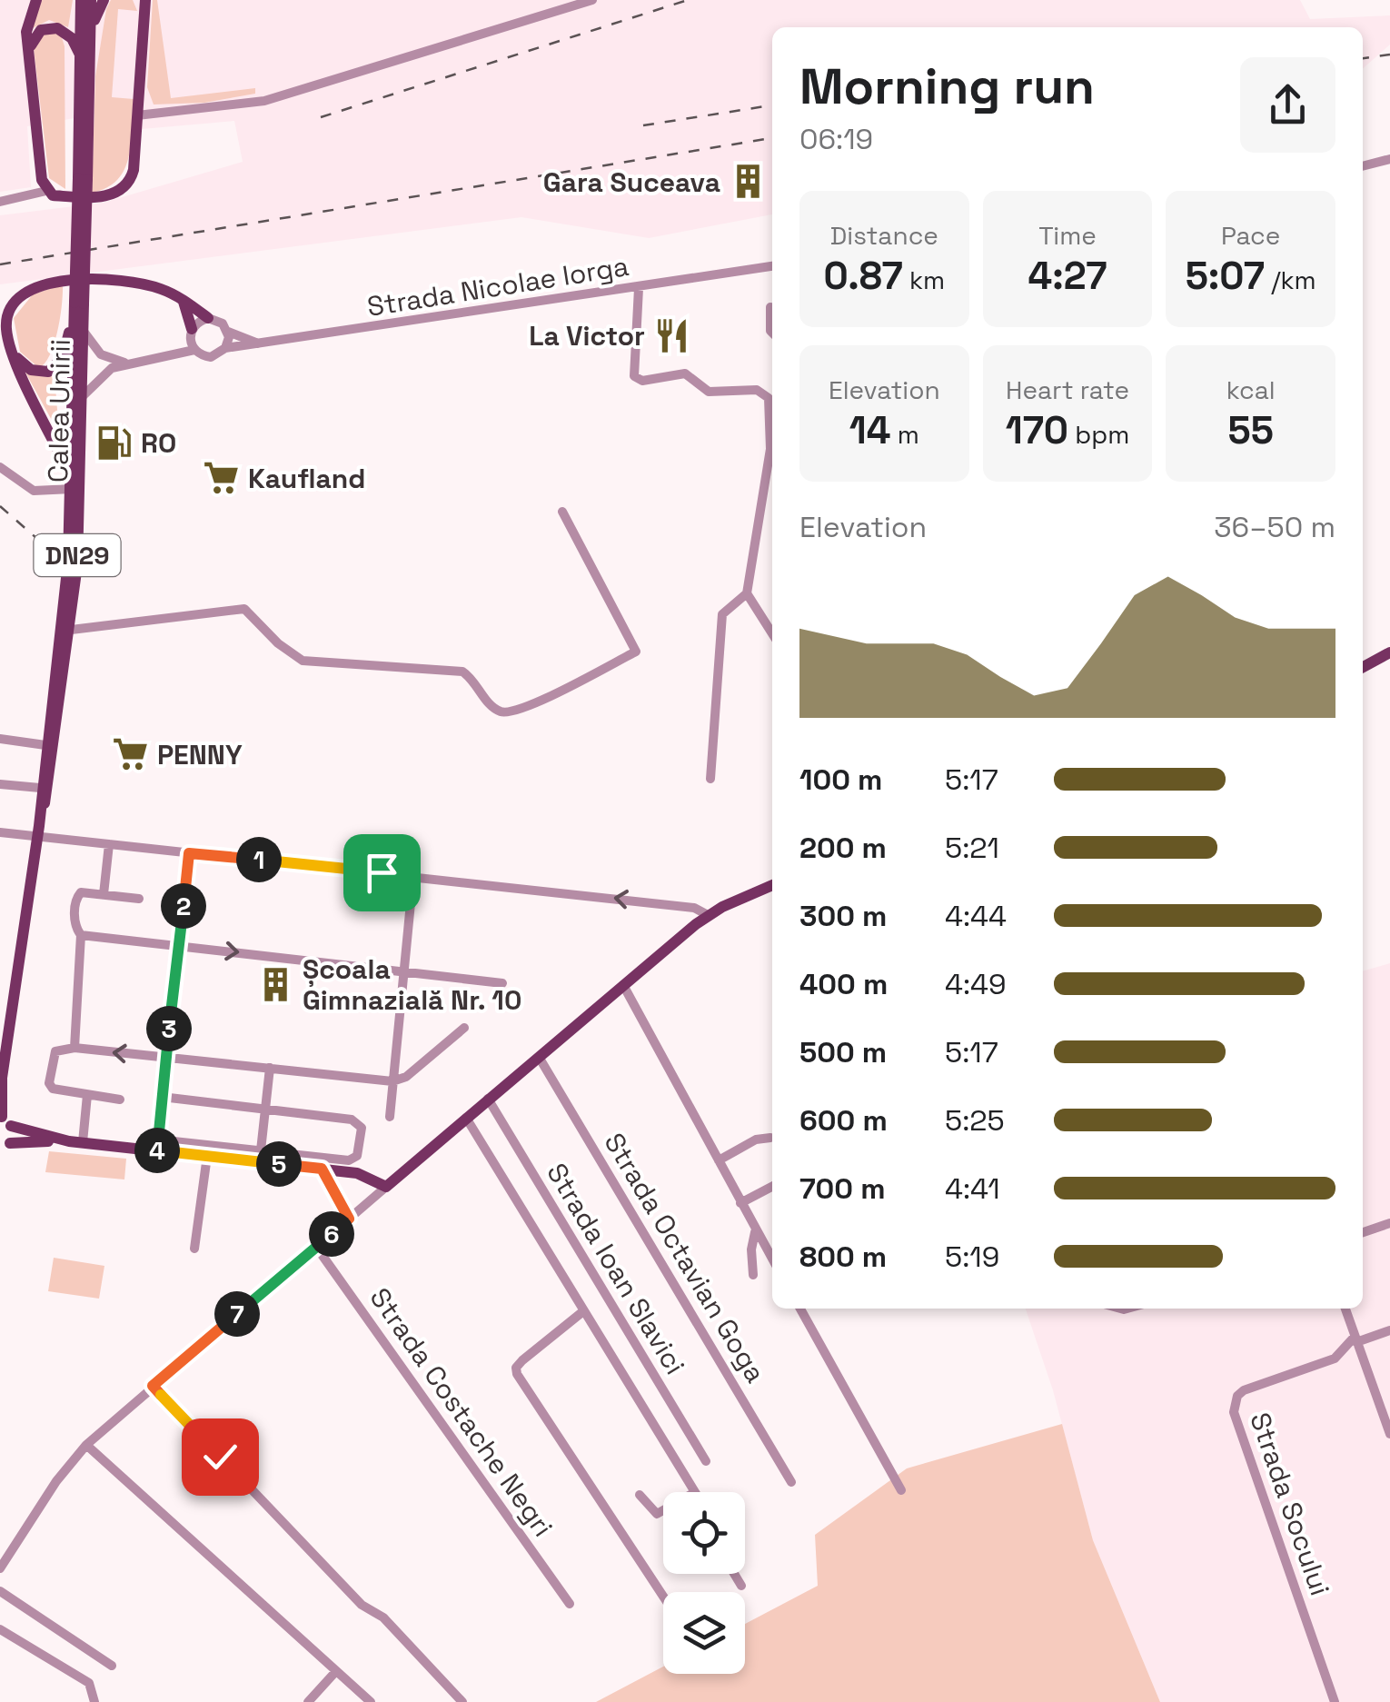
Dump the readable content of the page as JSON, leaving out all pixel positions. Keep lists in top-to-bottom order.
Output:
{
  "streets": {
    "main road": ["Calea Unirii", "DN29"],
    "street": [
      "Strada Nicolae Iorga",
      "Strada Octavian Goga",
      "Strada Ioan Slavici",
      "Strada Costache Negri",
      "Strada Socului"
    ]
  },
  "crossings": [
    ["Strada Nicolae Iorga", "Calea Unirii"],
    ["Calea Unirii", "DN29"]
  ],
  "places": {
    "building": ["Gara Suceava", "Școala Gimnazială Nr. 10"],
    "restaurant": ["La Victor"],
    "fuel station": ["RO"],
    "supermarket": ["Kaufland", "PENNY"]
  },
  "page": {
    "heading": ["Morning run", "06:19"],
    "stats": [
      ["Distance", "0.87 km"],
      ["Time", "4:27"],
      ["Pace", "5:07 /km"],
      ["Elevation", "14 m"],
      ["Heart rate", "170 bpm"],
      ["kcal", "55"]
    ],
    "chart": ["Elevation", "36–50 m"],
    "list": [
      {
        "name": "100 m",
        "note": "5:17"
      },
      {
        "name": "200 m",
        "note": "5:21"
      },
      {
        "name": "300 m",
        "note": "4:44"
      },
      {
        "name": "400 m",
        "note": "4:49"
      },
      {
        "name": "500 m",
        "note": "5:17"
      },
      {
        "name": "600 m",
        "note": "5:25"
      },
      {
        "name": "700 m",
        "note": "4:41"
      },
      {
        "name": "800 m",
        "note": "5:19"
      }
    ],
    "pins": [
      "1",
      "2",
      "3",
      "4",
      "5",
      "6",
      "7"
    ]
  }
}
